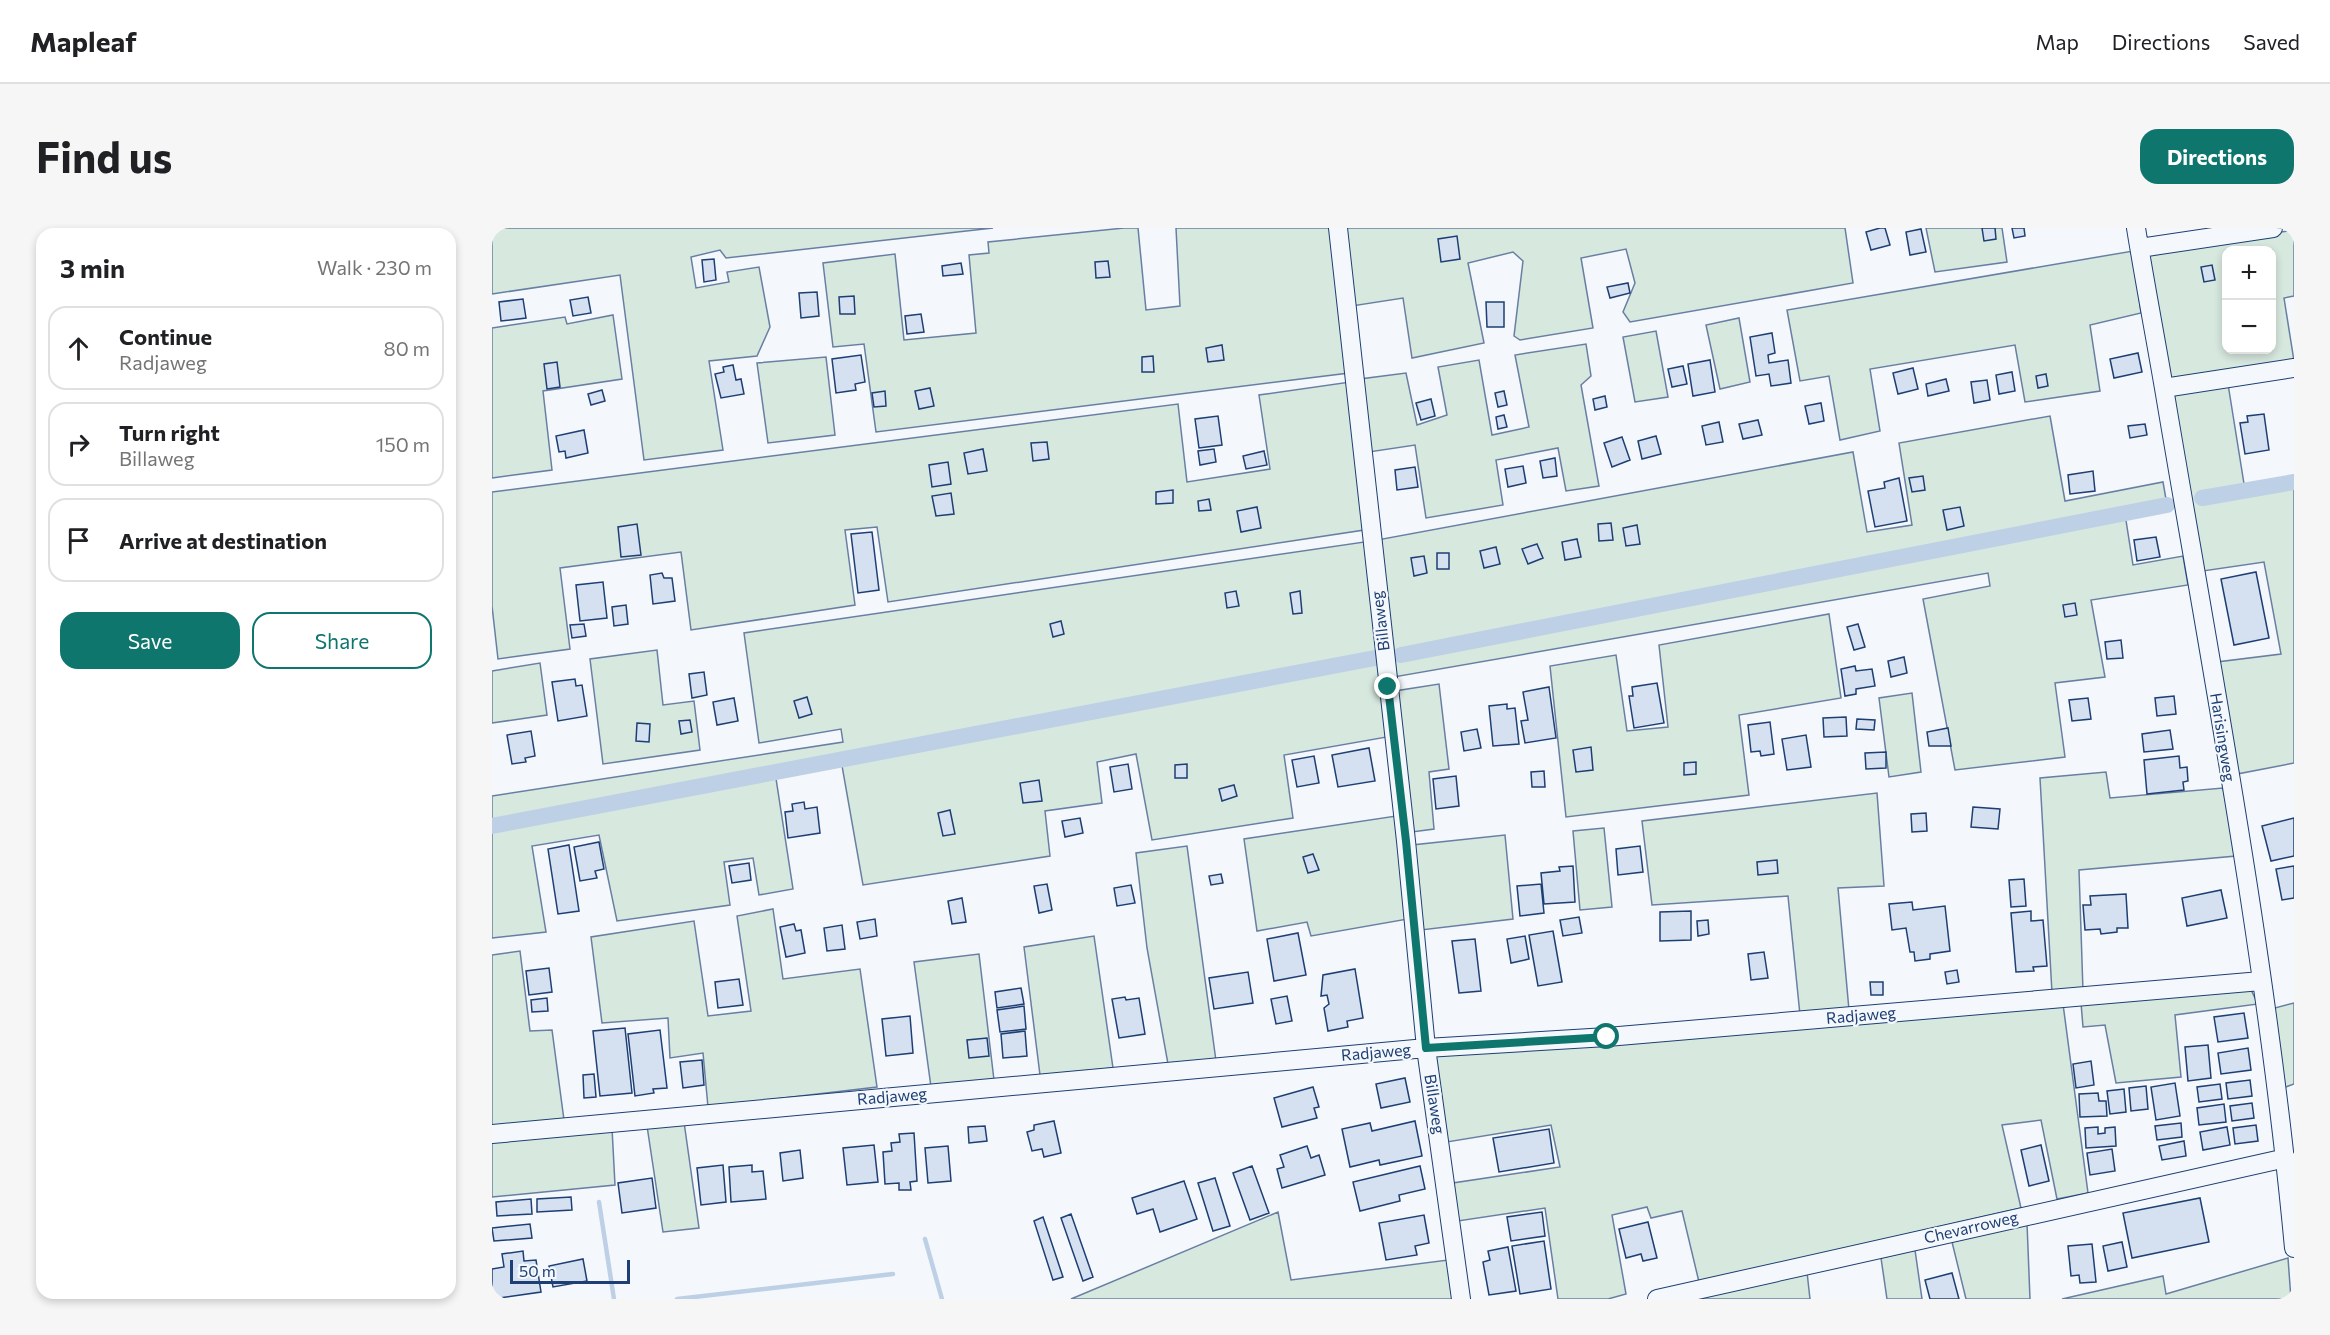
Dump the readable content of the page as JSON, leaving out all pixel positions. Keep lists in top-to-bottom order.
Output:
{
  "streets": {
    "street": [
      "Billaweg",
      "Harisingweg",
      "Radjaweg",
      "Chevarroweg"
    ]
  },
  "crossings": [
    ["Billaweg", "Radjaweg"],
    ["Harisingweg", "Radjaweg"],
    ["Harisingweg", "Chevarroweg"]
  ],
  "scale_bar": "50 m",
  "page": {
    "header": "Mapleaf",
    "nav": ["Map", "Directions", "Saved"],
    "buttons": [
      "Directions",
      ["Save", "Share"]
    ],
    "title": "Find us",
    "heading": ["3 min", "Walk · 230 m"],
    "map_buttons": ["+", "−"],
    "list": [
      ["Continue", "Radjaweg", "80 m"],
      ["Turn right", "Billaweg", "150 m"],
      "Arrive at destination"
    ],
    "scale": "50 m"
  }
}
